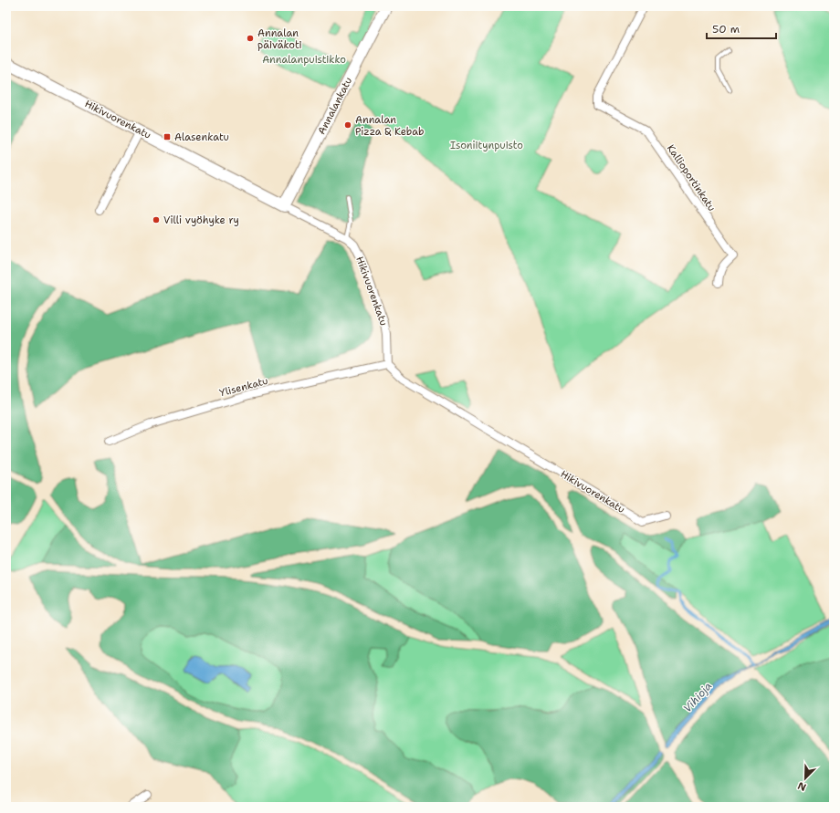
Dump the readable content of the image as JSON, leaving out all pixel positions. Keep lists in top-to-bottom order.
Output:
{
  "streets": {
    "street": [
      "Annalankatu",
      "Hikivuorenkatu",
      "Kallioportinkatu",
      "Ylisenkatu"
    ]
  },
  "crossings": [
    ["Annalankatu", "Hikivuorenkatu"],
    ["Hikivuorenkatu", "Ylisenkatu"]
  ],
  "water": ["Vihioja"],
  "parks": ["Annalanpuistikko", "Isoniitynpuisto"],
  "places": {
    "other": ["Annalan päiväkoti", "Annalan Pizza & Kebab", "Villi vyöhyke ry"],
    "transit": ["Alasenkatu"]
  },
  "scale_bar": "50 m",
  "north": "bottom left"
}
